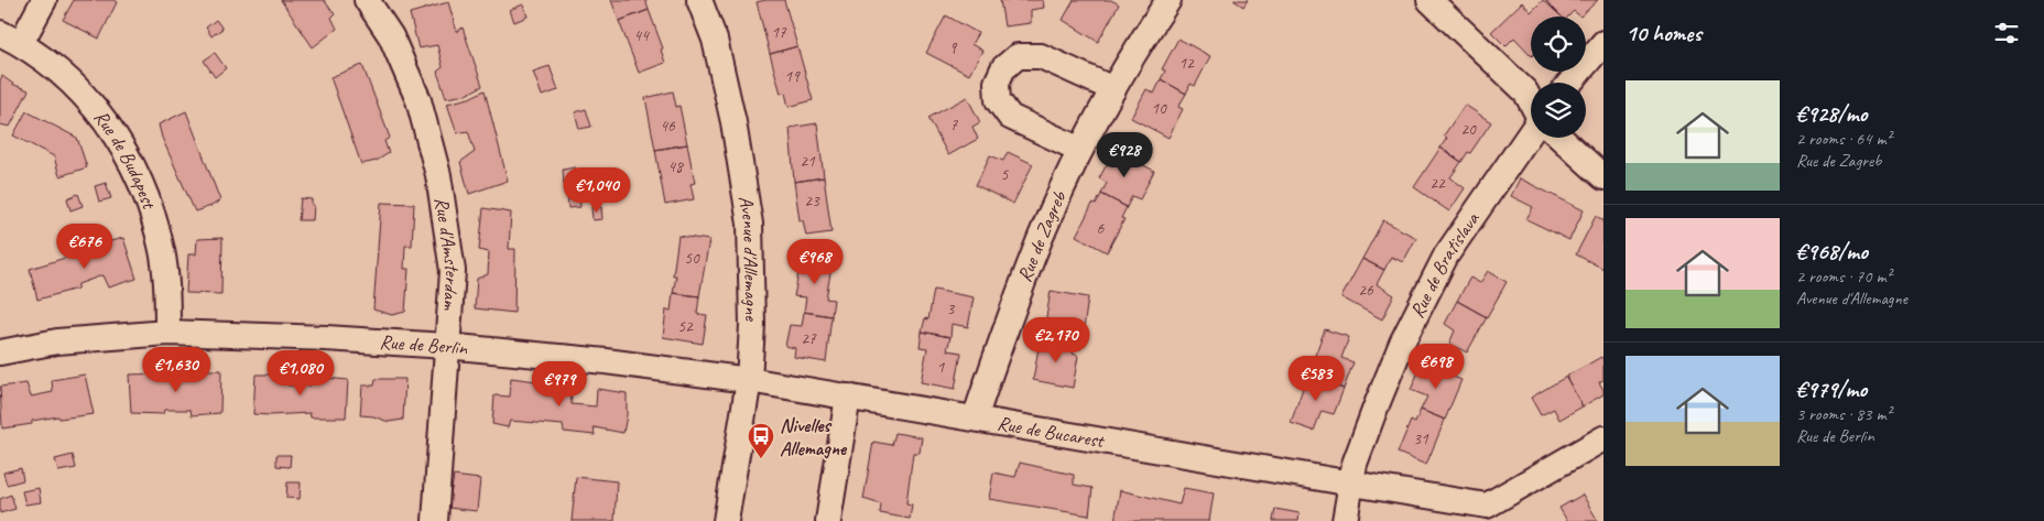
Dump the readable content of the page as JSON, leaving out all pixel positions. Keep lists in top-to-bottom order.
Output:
{
  "streets": {
    "street": [
      "Rue de Budapest",
      "Rue de Zagreb",
      "Rue d'Amsterdam",
      "Avenue d'Allemagne",
      "Rue de Bratislava",
      "Rue de Berlin",
      "Rue de Bucarest"
    ]
  },
  "crossings": [
    ["Rue de Budapest", "Rue de Berlin"],
    ["Rue de Zagreb", "Rue de Bucarest"],
    ["Rue d'Amsterdam", "Rue de Berlin"],
    ["Avenue d'Allemagne", "Rue de Berlin"],
    ["Avenue d'Allemagne", "Rue de Bucarest"],
    ["Rue de Bratislava", "Rue de Bucarest"],
    ["Rue de Berlin", "Rue de Bucarest"]
  ],
  "places": {
    "bus stop": ["Nivelles Allemagne"]
  },
  "house_numbers": [
    "17",
    "44",
    "9",
    "12",
    "19",
    "10",
    "7",
    "46",
    "20",
    "21",
    "48",
    "5",
    "22",
    "23",
    "6",
    "50",
    "26",
    "3",
    "52",
    "27",
    "1",
    "31"
  ],
  "page": {
    "heading": "10 homes",
    "list": [
      {
        "name": "€928/mo",
        "note": "2 rooms · 64 m² · Rue de Zagreb"
      },
      {
        "name": "€968/mo",
        "note": "2 rooms · 70 m² · Avenue d'Allemagne"
      },
      {
        "name": "€979/mo",
        "note": "3 rooms · 83 m² · Rue de Berlin"
      }
    ],
    "price": [
      "€928",
      "€1,040",
      "€676",
      "€968",
      "€2,170",
      "€698",
      "€1,630",
      "€1,080",
      "€583",
      "€979"
    ]
  }
}
